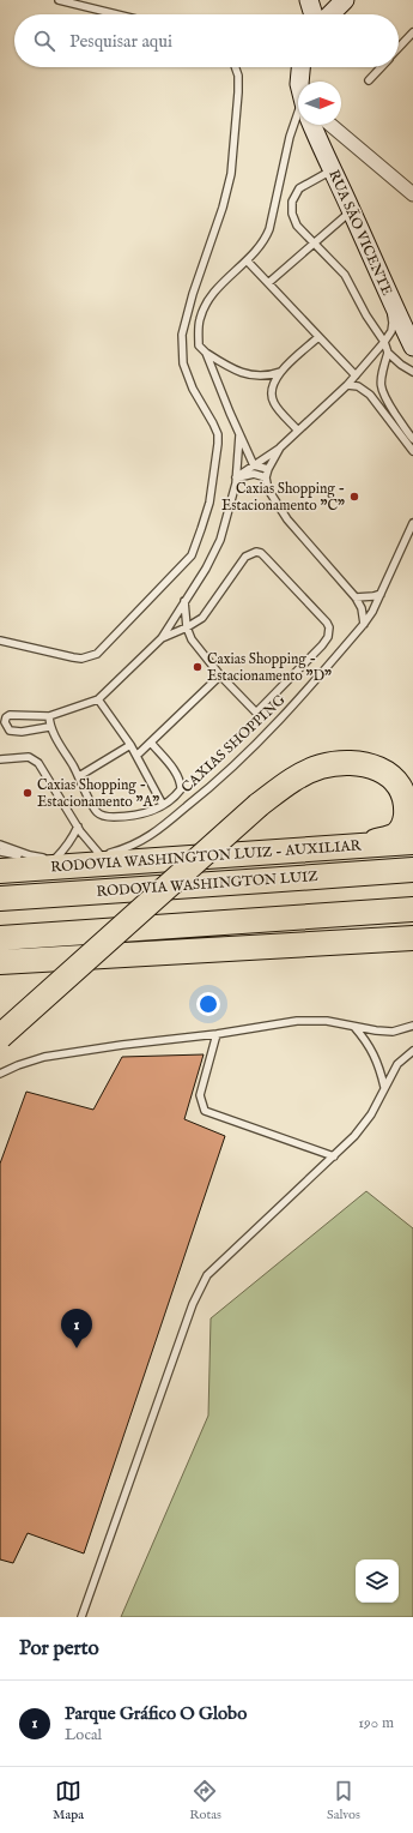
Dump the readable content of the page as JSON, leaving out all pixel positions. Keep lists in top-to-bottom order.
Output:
{
  "streets": {
    "highway": ["RODOVIA WASHINGTON LUIZ - AUXILIAR", "RODOVIA WASHINGTON LUIZ"],
    "main road": ["RUA SĀO VICENTE"],
    "lane": ["CAXIAS SHOPPING"]
  },
  "crossings": [
    ["CAXIAS SHOPPING", "RODOVIA WASHINGTON LUIZ - AUXILIAR"]
  ],
  "places": ["Caxias Shopping - Estacionamento \"C\"", "Caxias Shopping - Estacionamento \"D\"", "Caxias Shopping - Estacionamento \"A\""],
  "north": "right",
  "page": {
    "search": "Pesquisar aqui",
    "pins": "1",
    "heading": "Por perto",
    "list": [
      {
        "mark": "1",
        "name": "Parque Gráfico O Globo",
        "note": "Local",
        "value": "190 m"
      }
    ],
    "nav": ["Mapa", "Rotas", "Salvos"]
  }
}
